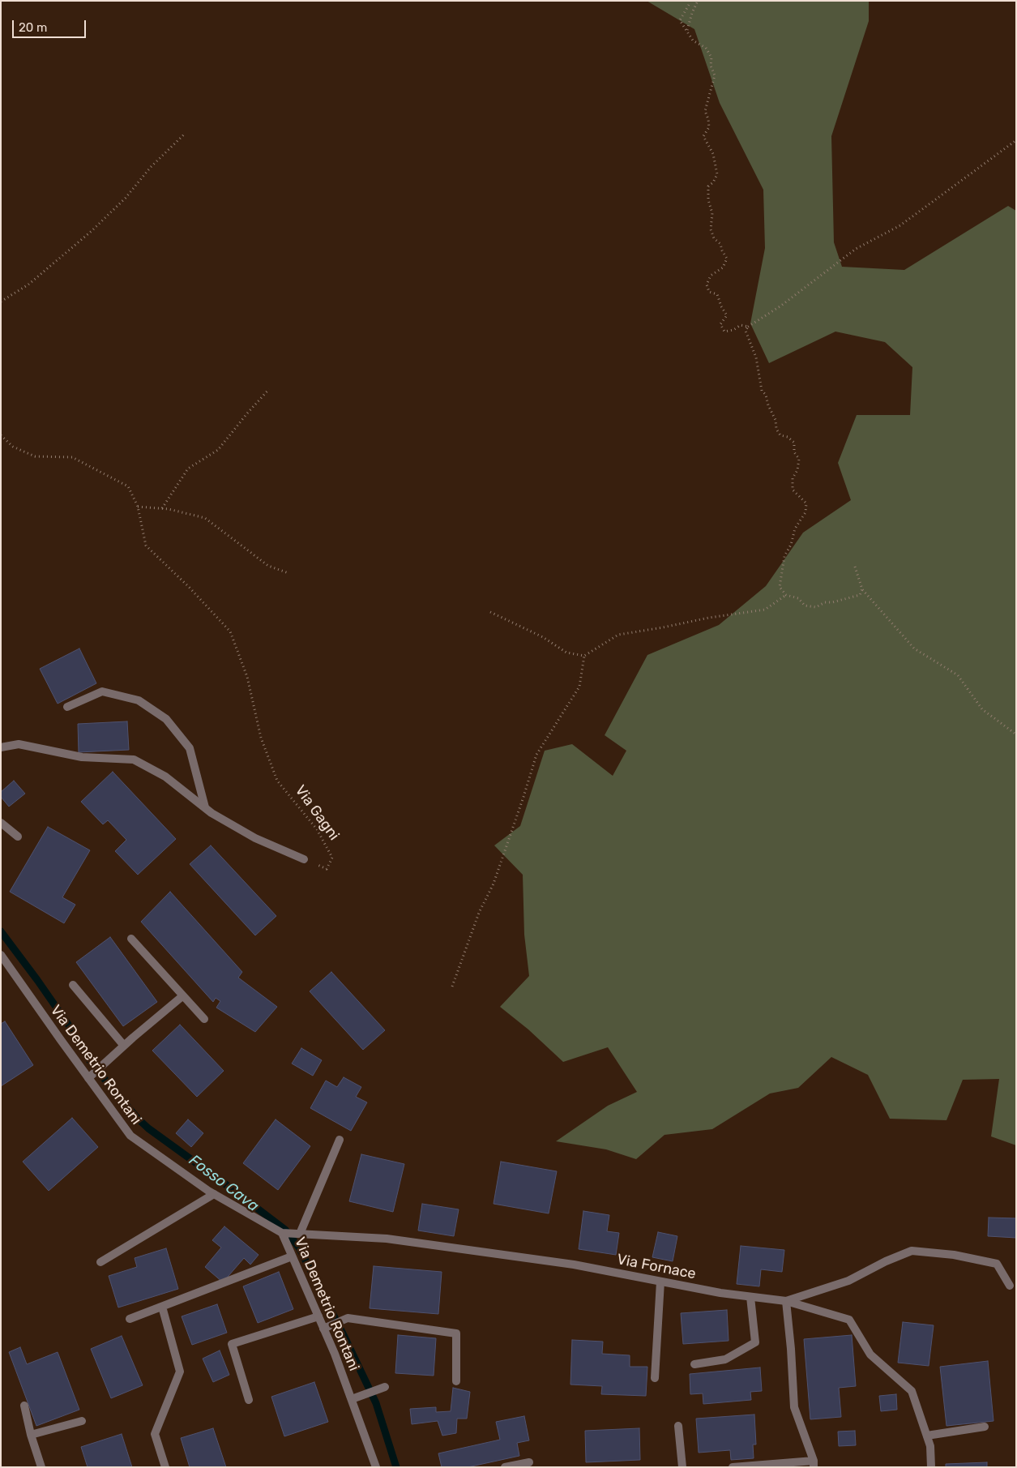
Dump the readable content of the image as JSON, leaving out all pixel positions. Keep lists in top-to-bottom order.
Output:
{
  "streets": {
    "street": ["Via Demetrio Rontani", "Via Fornace"],
    "path": ["Via Gagni"]
  },
  "crossings": [
    ["Via Demetrio Rontani", "Via Fornace"]
  ],
  "water": ["Fosso Cava"],
  "scale_bar": "20 m"
}
